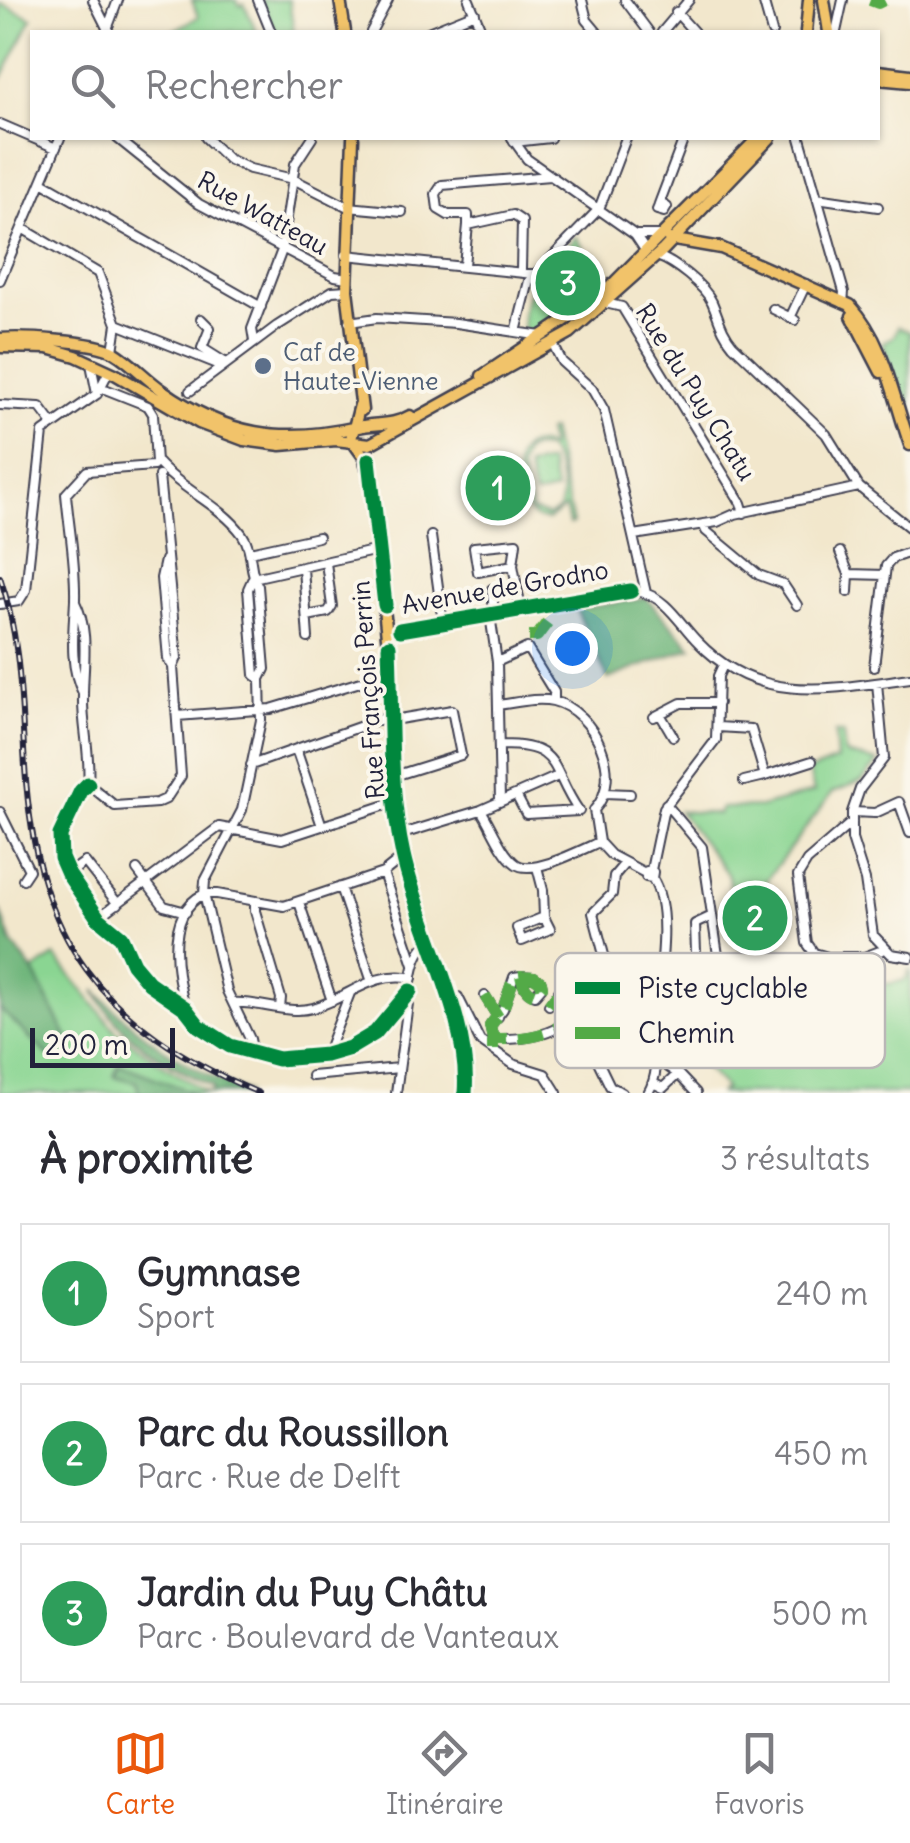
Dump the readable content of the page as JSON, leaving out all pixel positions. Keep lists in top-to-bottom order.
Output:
{
  "streets": {
    "main road": ["Rue François Perrin"],
    "street": ["Rue Watteau", "Rue du Puy Chatu", "Avenue de Grodno"]
  },
  "crossings": [
    ["Rue Watteau", "Rue François Perrin"],
    ["Avenue de Grodno", "Rue François Perrin"]
  ],
  "places": ["Caf de Haute-Vienne"],
  "legend": ["Piste cyclable", "Chemin"],
  "scale_bar": "200 m",
  "page": {
    "search": "Rechercher",
    "pins": ["3", "1", "2"],
    "scale": "200 m",
    "heading": ["À proximité", "3 résultats"],
    "list": [
      {
        "mark": "1",
        "name": "Gymnase",
        "note": "Sport",
        "value": "240 m"
      },
      {
        "mark": "2",
        "name": "Parc du Roussillon",
        "note": "Parc · Rue de Delft",
        "value": "450 m"
      },
      {
        "mark": "3",
        "name": "Jardin du Puy Châtu",
        "note": "Parc · Boulevard de Vanteaux",
        "value": "500 m"
      }
    ],
    "nav": ["Carte", "Itinéraire", "Favoris"]
  }
}
